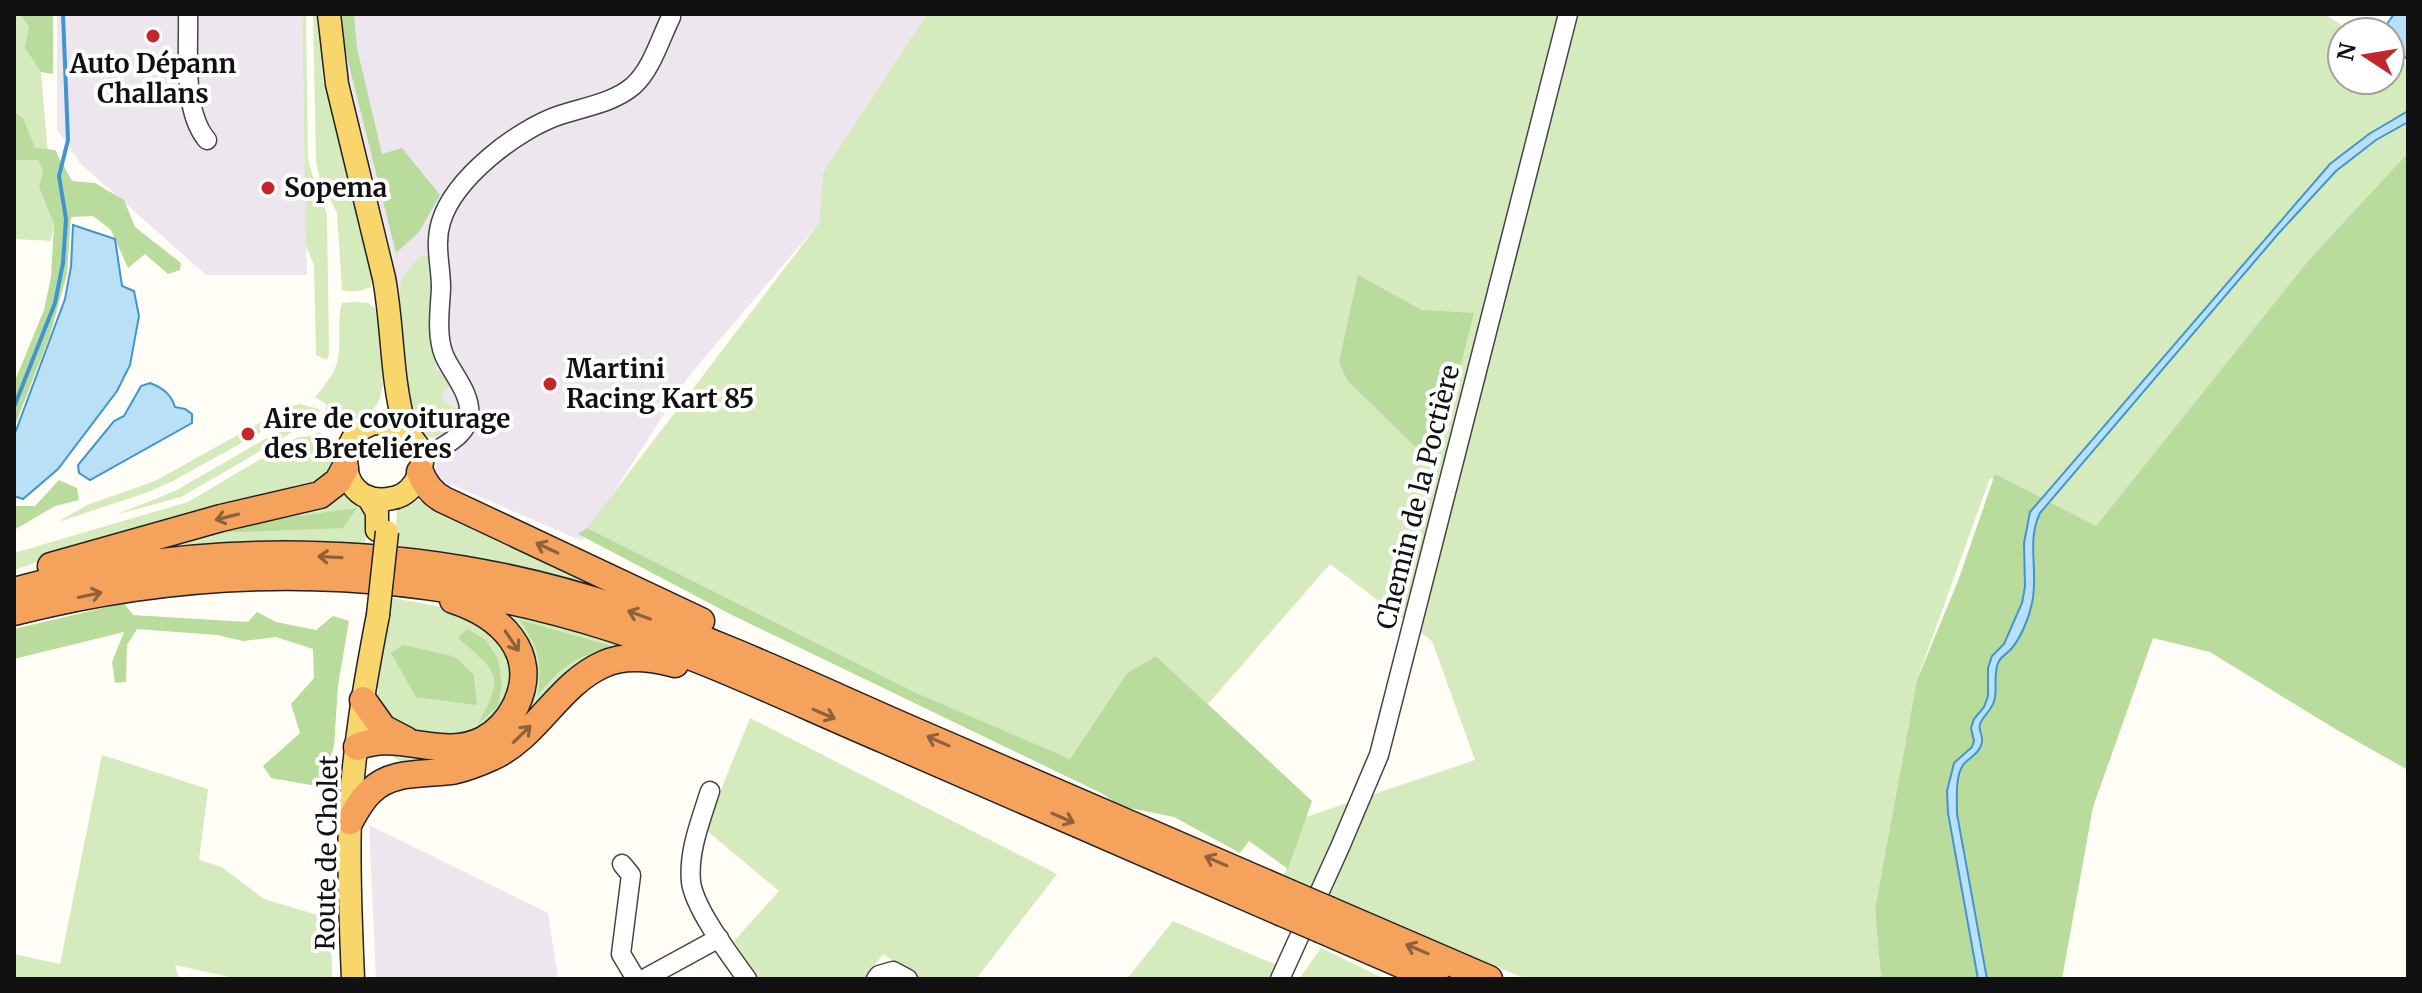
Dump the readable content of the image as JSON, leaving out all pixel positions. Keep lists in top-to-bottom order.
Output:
{
  "streets": {
    "main road": ["Route de Cholet"],
    "street": ["Chemin de la Poctière"]
  },
  "places": [
    "Auto Dépann Challans",
    "Sopema",
    "Martini Racing Kart 85",
    "Aire de covoiturage des Breteliéres"
  ],
  "north": "left"
}
